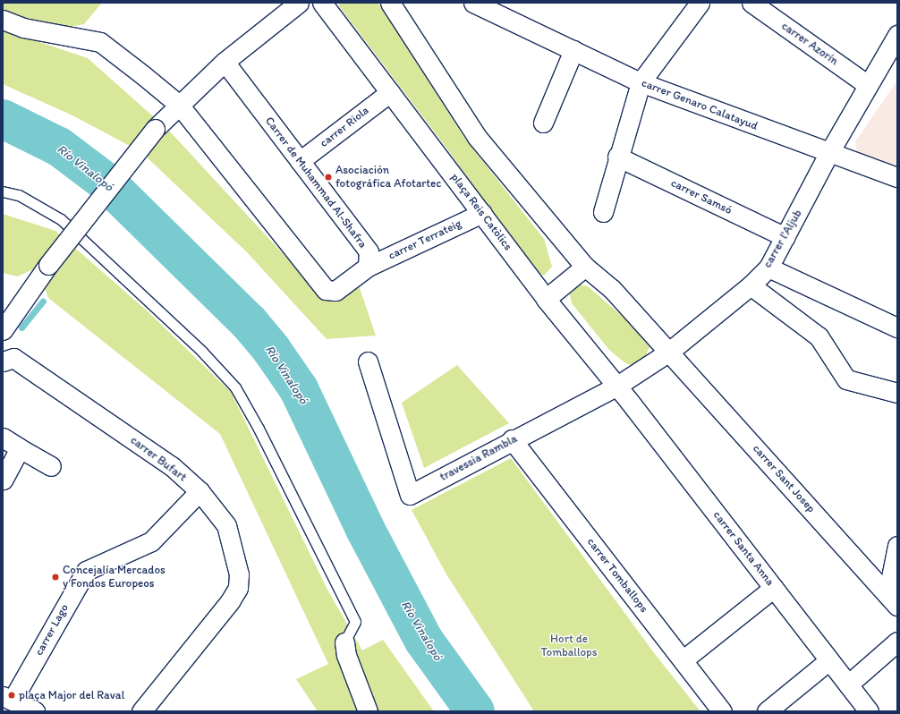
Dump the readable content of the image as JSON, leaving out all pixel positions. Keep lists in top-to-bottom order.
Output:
{
  "streets": {
    "street": [
      "carrer Azorín",
      "carrer Genaro Calatayud",
      "carrer Riola",
      "Carrer de Muhammad Al-Shafra",
      "carrer Samsó",
      "plaça Reis Catòlics",
      "carrer l'Aljub",
      "carrer Terrateig",
      "travessia Rambla",
      "carrer Bufart",
      "carrer Sant Josep",
      "carrer Santa Anna",
      "carrer Tomballops",
      "carrer Lago"
    ]
  },
  "crossings": [
    ["carrer Azorín", "carrer l'Aljub"],
    ["carrer Genaro Calatayud", "carrer l'Aljub"],
    ["carrer Riola", "Carrer de Muhammad Al-Shafra"],
    ["carrer Riola", "plaça Reis Catòlics"],
    ["Carrer de Muhammad Al-Shafra", "carrer Terrateig"],
    ["carrer Samsó", "carrer l'Aljub"],
    ["plaça Reis Catòlics", "carrer Terrateig"],
    ["plaça Reis Catòlics", "travessia Rambla"],
    ["plaça Reis Catòlics", "carrer Santa Anna"],
    ["carrer l'Aljub", "travessia Rambla"],
    ["carrer l'Aljub", "carrer Sant Josep"],
    ["travessia Rambla", "carrer Sant Josep"],
    ["travessia Rambla", "carrer Santa Anna"],
    ["travessia Rambla", "carrer Tomballops"],
    ["carrer Bufart", "carrer Lago"]
  ],
  "water": ["Río Vinalopó"],
  "parks": ["Hort de Tomballops"],
  "places": ["Asociación fotográfica Afotartec", "Concejalía Mercados y Fondos Europeos", "plaça Major del Raval"]
}
